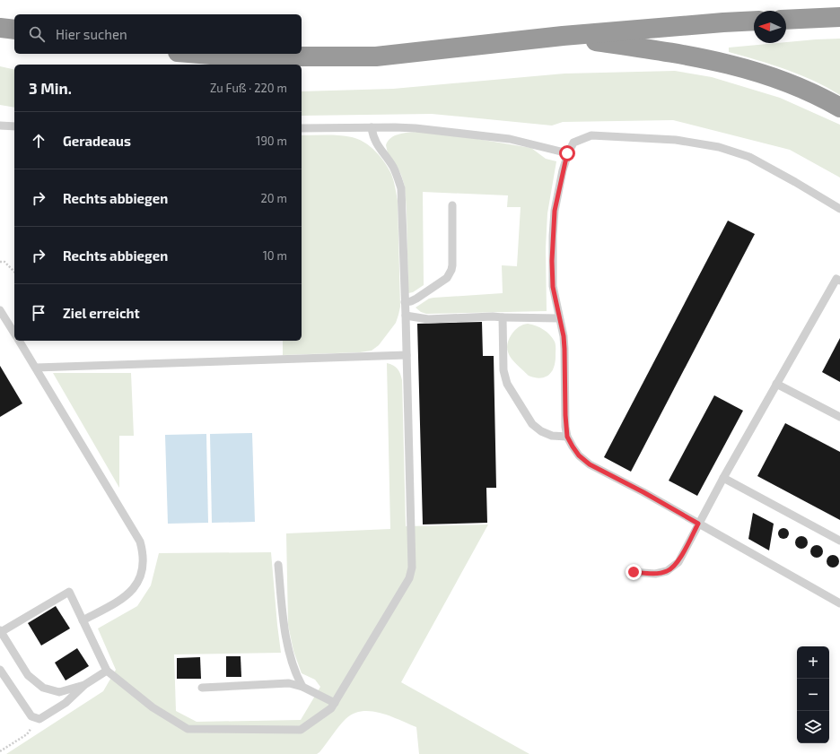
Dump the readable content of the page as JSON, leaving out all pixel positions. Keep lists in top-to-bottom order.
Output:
{
  "north": "left",
  "page": {
    "search": "Hier suchen",
    "heading": ["3 Min.", "Zu Fuß · 220 m"],
    "list": [
      ["Geradeaus", "190 m"],
      ["Rechts abbiegen", "20 m"],
      ["Rechts abbiegen", "10 m"],
      "Ziel erreicht"
    ],
    "map_buttons": ["+", "−"]
  }
}
